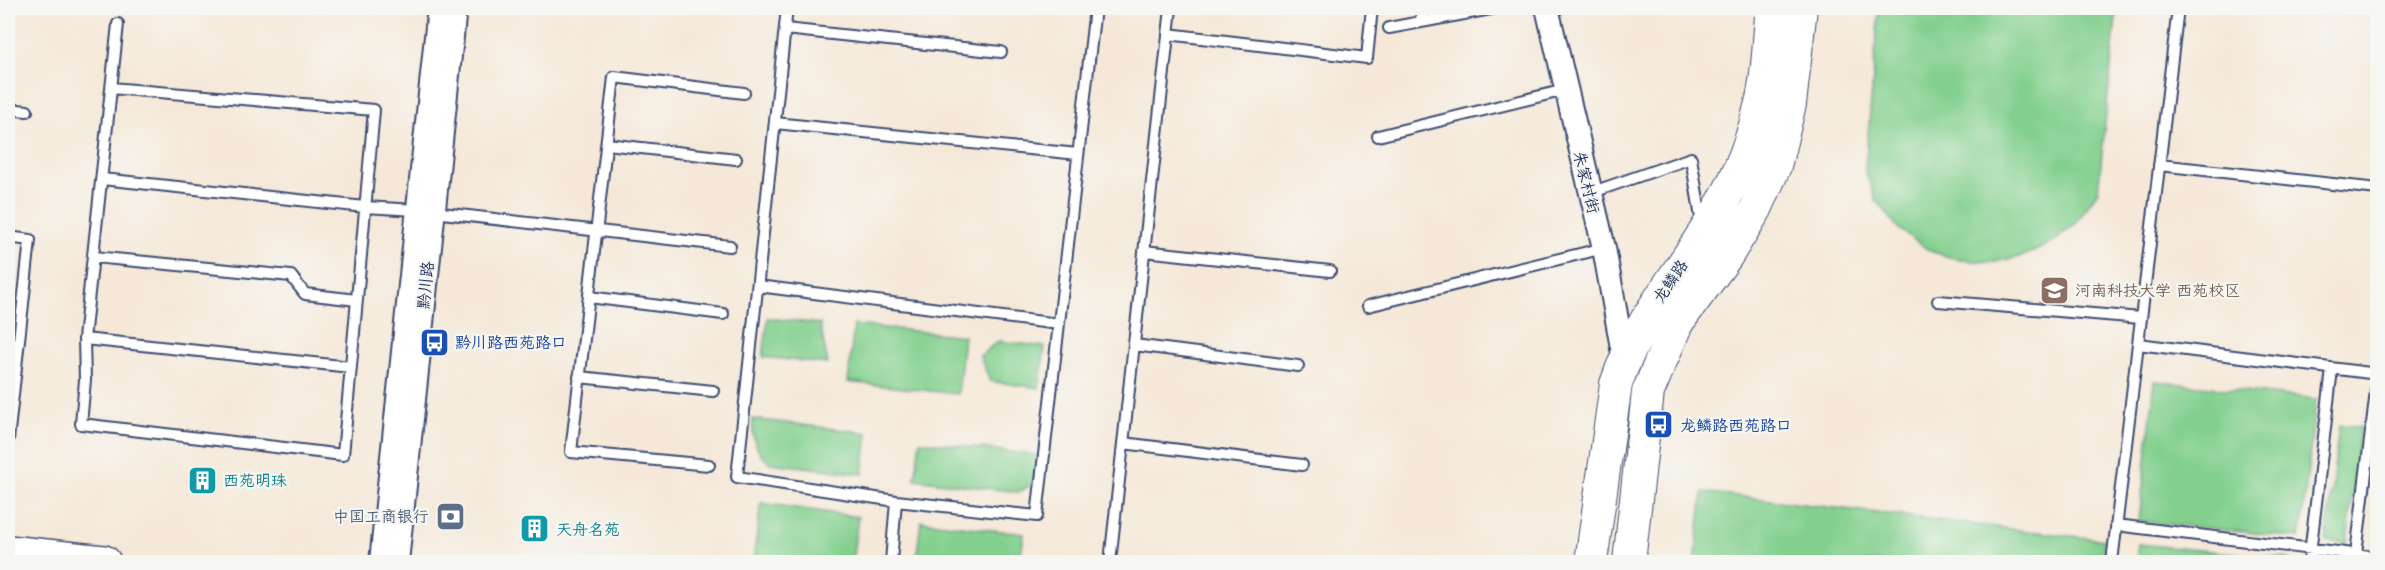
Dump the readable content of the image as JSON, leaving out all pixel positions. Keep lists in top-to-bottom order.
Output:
{
  "streets": {
    "main road": ["龙鳞路"],
    "street": ["朱家村街", "黔川路"]
  },
  "crossings": [
    ["朱家村街", "龙鳞路"]
  ],
  "places": {
    "school or university": ["河南科技大学 西苑校区"],
    "bus stop": ["黔川路西苑路口", "龙鳞路西苑路口"],
    "building": ["西苑明珠", "天舟名苑"],
    "bank": ["中国工商银行"]
  }
}
